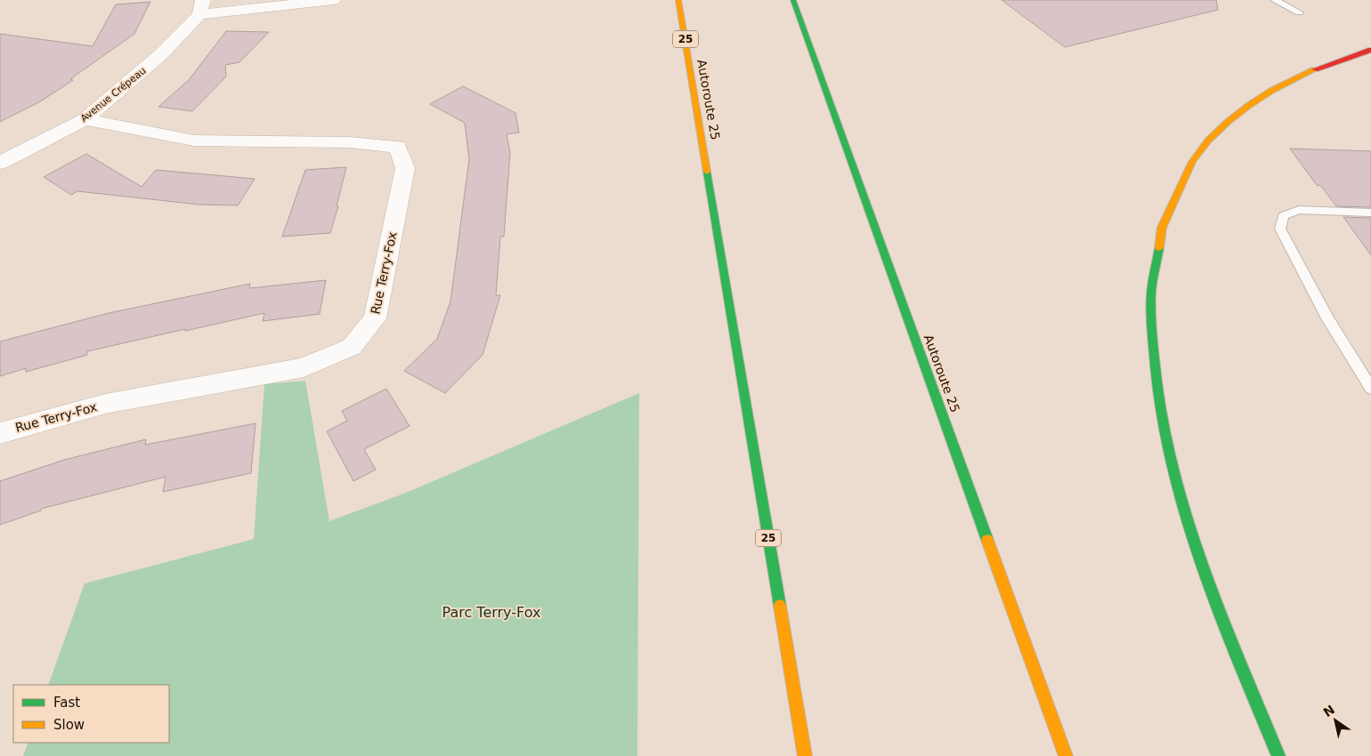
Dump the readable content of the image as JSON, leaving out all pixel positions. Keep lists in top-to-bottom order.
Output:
{
  "streets": {
    "highway": ["25", "Autoroute 25"],
    "street": ["Avenue Crépeau", "Rue Terry-Fox"]
  },
  "crossings": [
    ["Avenue Crépeau", "Rue Terry-Fox"]
  ],
  "parks": ["Parc Terry-Fox"],
  "legend": ["Fast", "Slow"],
  "north": "top left"
}
